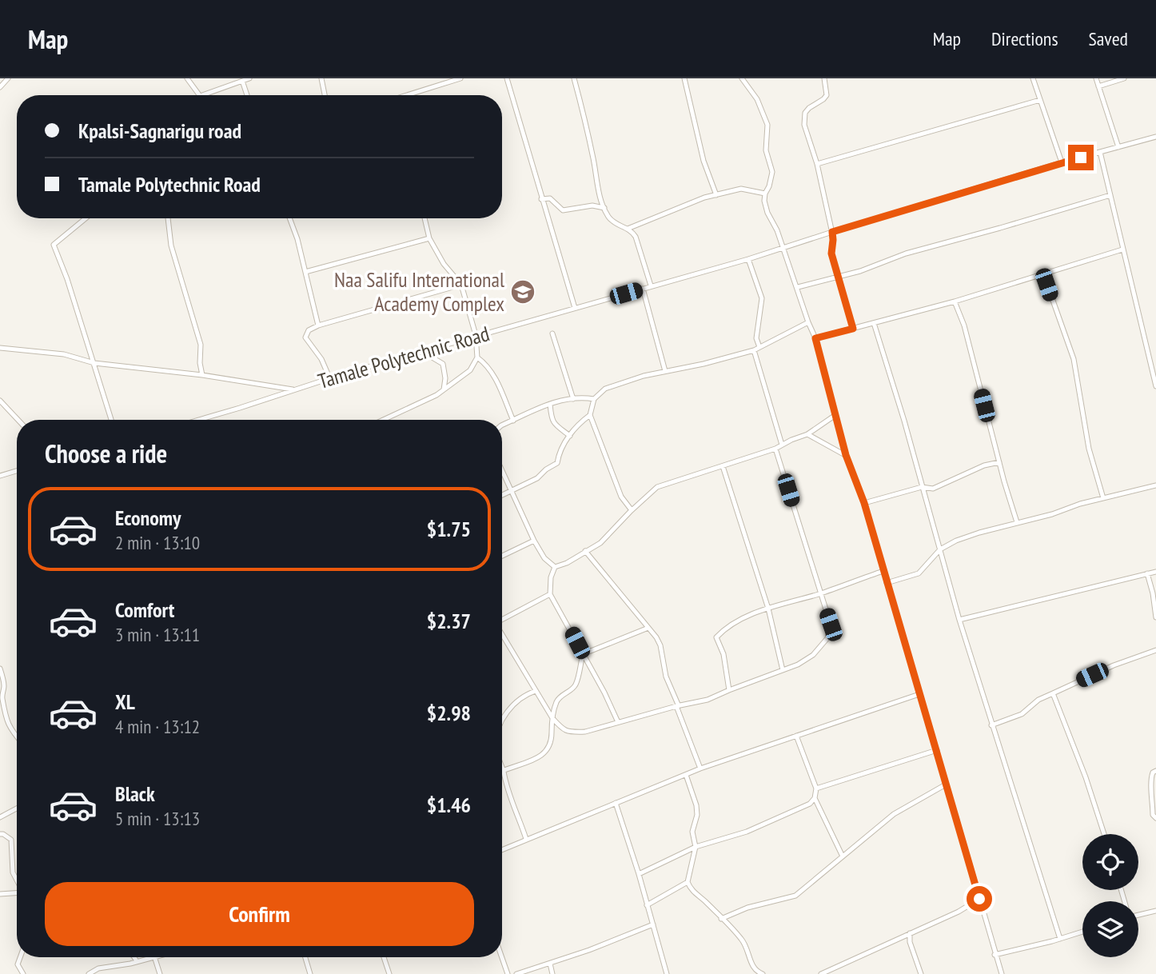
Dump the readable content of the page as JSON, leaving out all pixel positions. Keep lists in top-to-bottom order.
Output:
{
  "streets": {
    "street": ["Tamale Polytechnic Road"]
  },
  "places": {
    "school or university": ["Naa Salifu International Academy Complex"]
  },
  "page": {
    "header": "Map",
    "nav": ["Map", "Directions", "Saved"],
    "banner": ["Kpalsi-Sagnarigu road", "Tamale Polytechnic Road"],
    "heading": "Choose a ride",
    "list": [
      {
        "name": "Economy",
        "note": "2 min · 13:10",
        "value": "$1.75"
      },
      {
        "name": "Comfort",
        "note": "3 min · 13:11",
        "value": "$2.37"
      },
      {
        "name": "XL",
        "note": "4 min · 13:12",
        "value": "$2.98"
      },
      {
        "name": "Black",
        "note": "5 min · 13:13",
        "value": "$1.46"
      }
    ],
    "buttons": "Confirm"
  }
}
